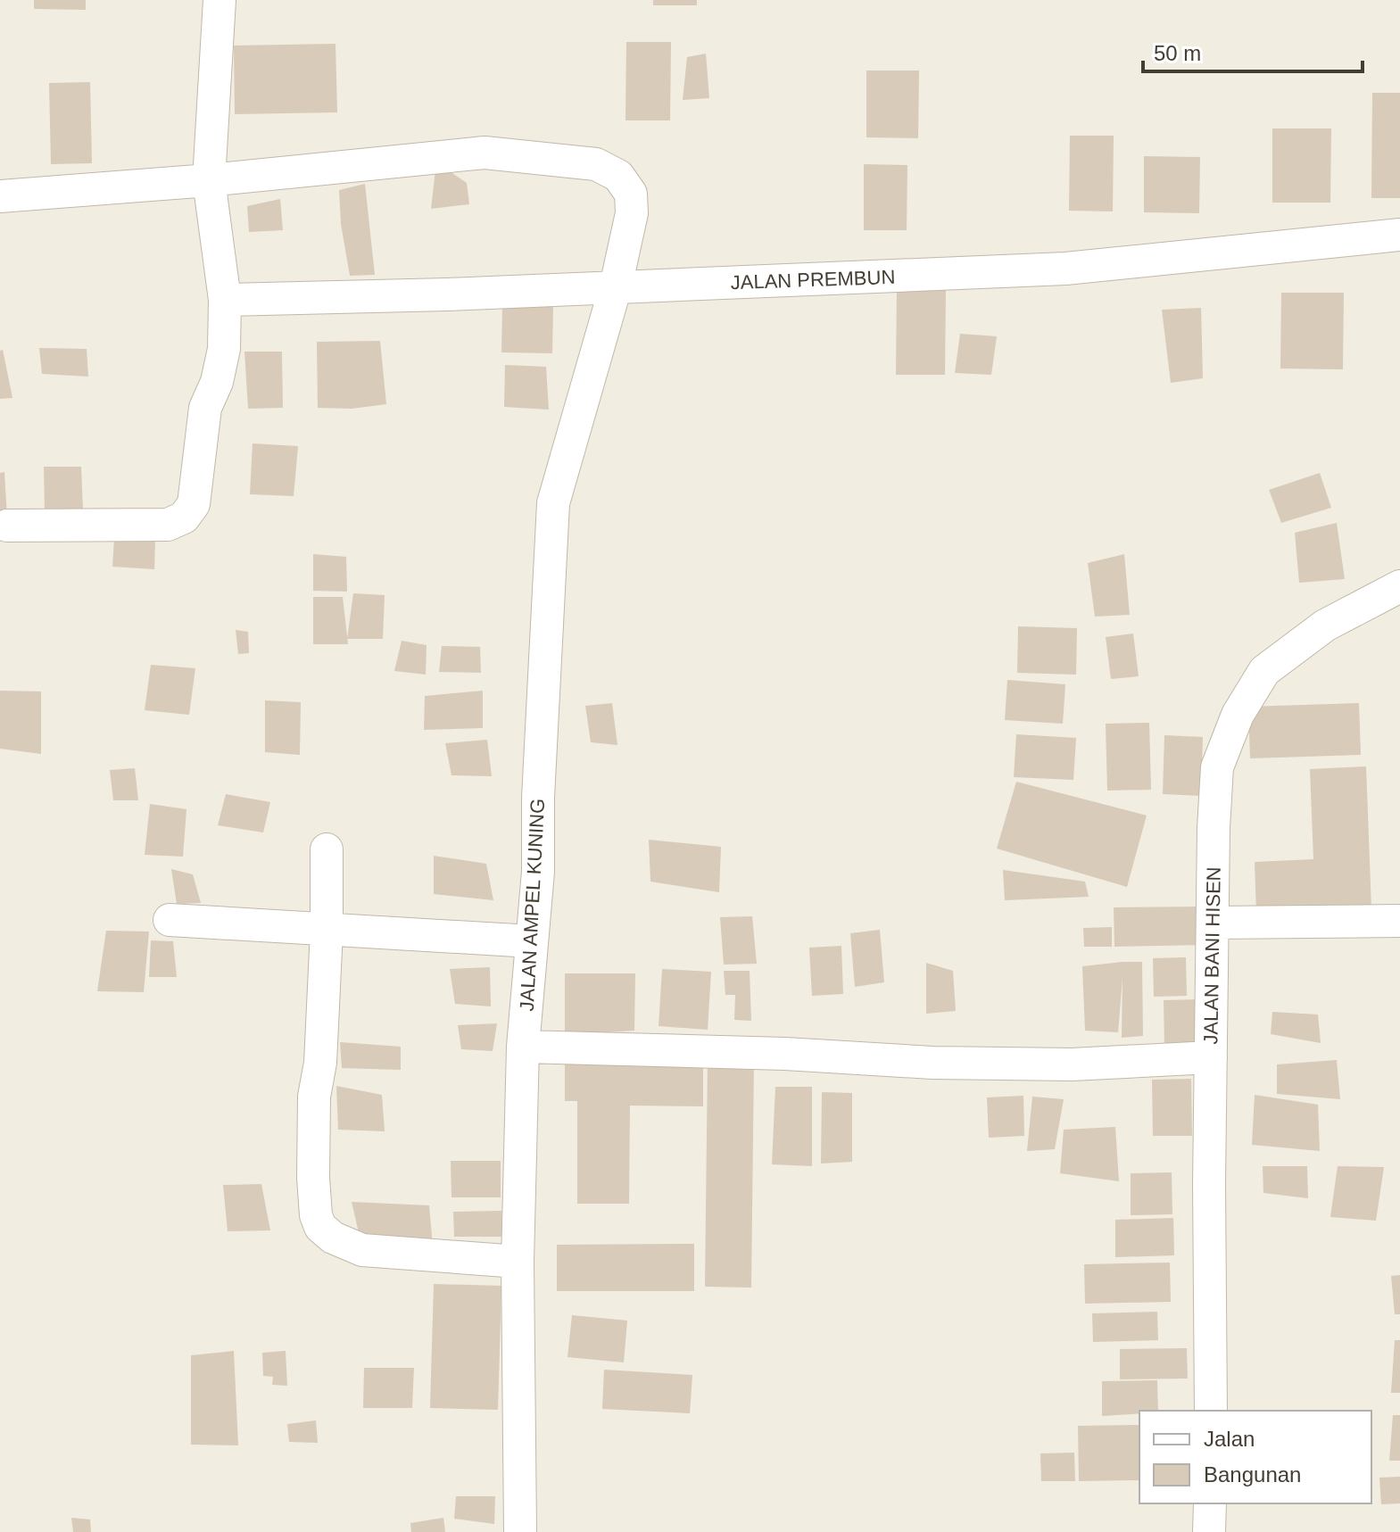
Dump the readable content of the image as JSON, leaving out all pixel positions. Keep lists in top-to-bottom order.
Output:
{
  "streets": {
    "street": ["JALAN PREMBUN", "JALAN AMPEL KUNING", "JALAN BANI HISEN"]
  },
  "crossings": [
    ["JALAN PREMBUN", "JALAN AMPEL KUNING"]
  ],
  "legend": ["Jalan", "Bangunan"],
  "scale_bar": "50 m"
}
